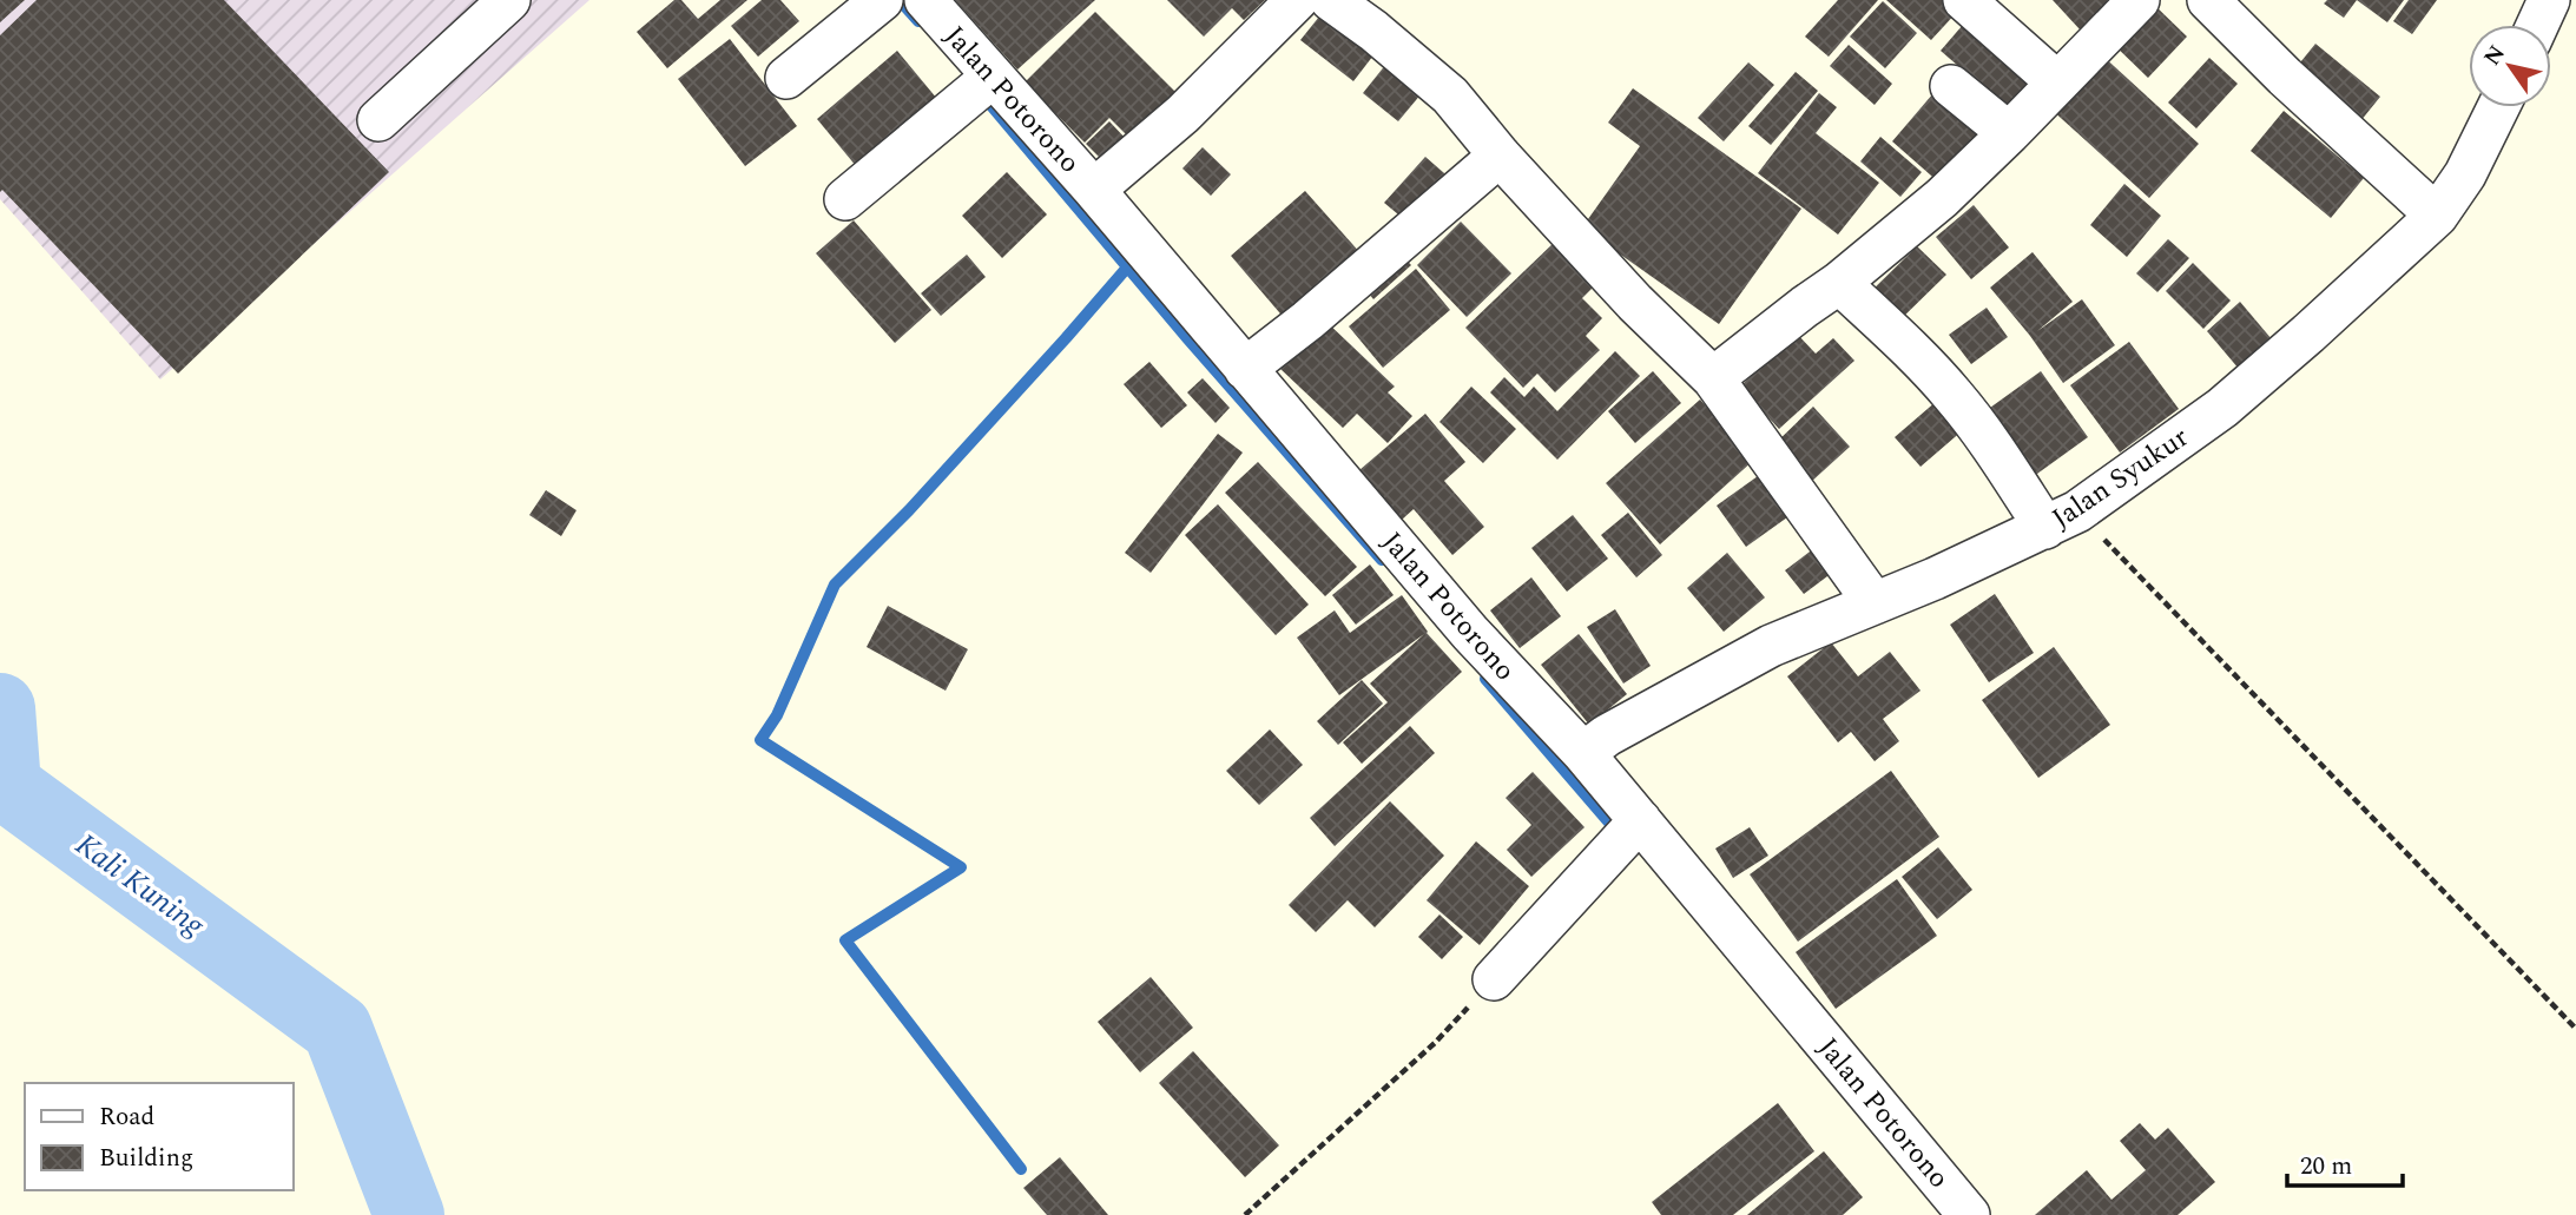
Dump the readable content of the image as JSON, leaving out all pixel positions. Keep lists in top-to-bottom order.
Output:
{
  "streets": {
    "street": ["Jalan Potorono", "Jalan Syukur"]
  },
  "crossings": [
    ["Jalan Potorono", "Jalan Syukur"]
  ],
  "water": ["Kali Kuning"],
  "legend": ["Road", "Building"],
  "scale_bar": "20 m",
  "north": "top left"
}
